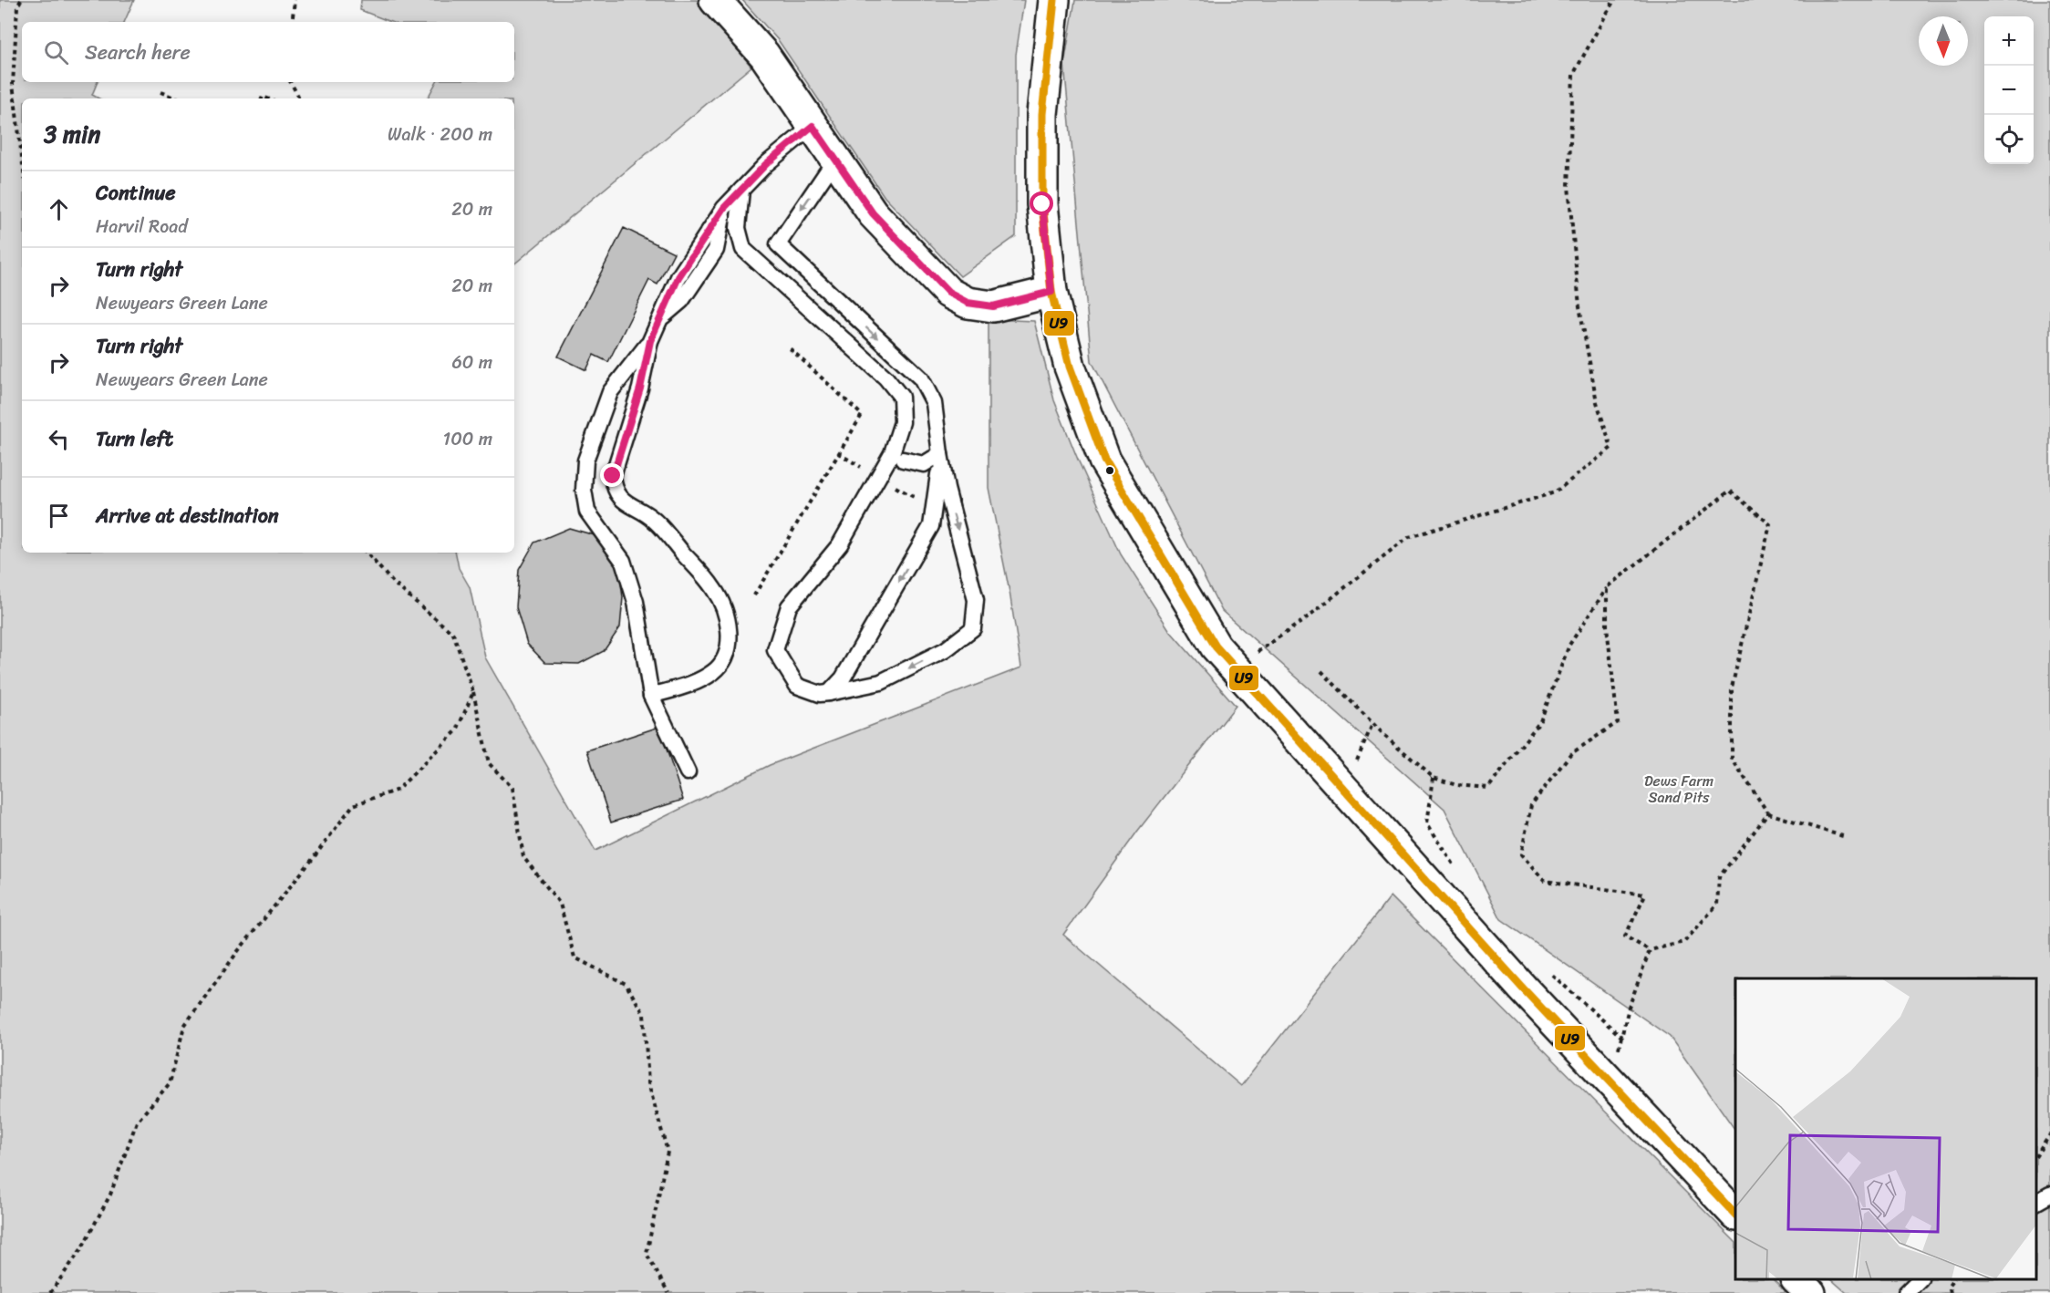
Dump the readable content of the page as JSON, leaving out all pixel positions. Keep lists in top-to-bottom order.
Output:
{
  "parks": ["Dews Farm Sand Pits"],
  "lines": ["transit line U9"],
  "north": "bottom",
  "page": {
    "map_buttons": ["+", "−"],
    "search": "Search here",
    "heading": ["3 min", "Walk · 200 m"],
    "list": [
      ["Continue", "Harvil Road", "20 m"],
      ["Turn right", "Newyears Green Lane", "20 m"],
      ["Turn right", "Newyears Green Lane", "60 m"],
      ["Turn left", "100 m"],
      "Arrive at destination"
    ]
  }
}
